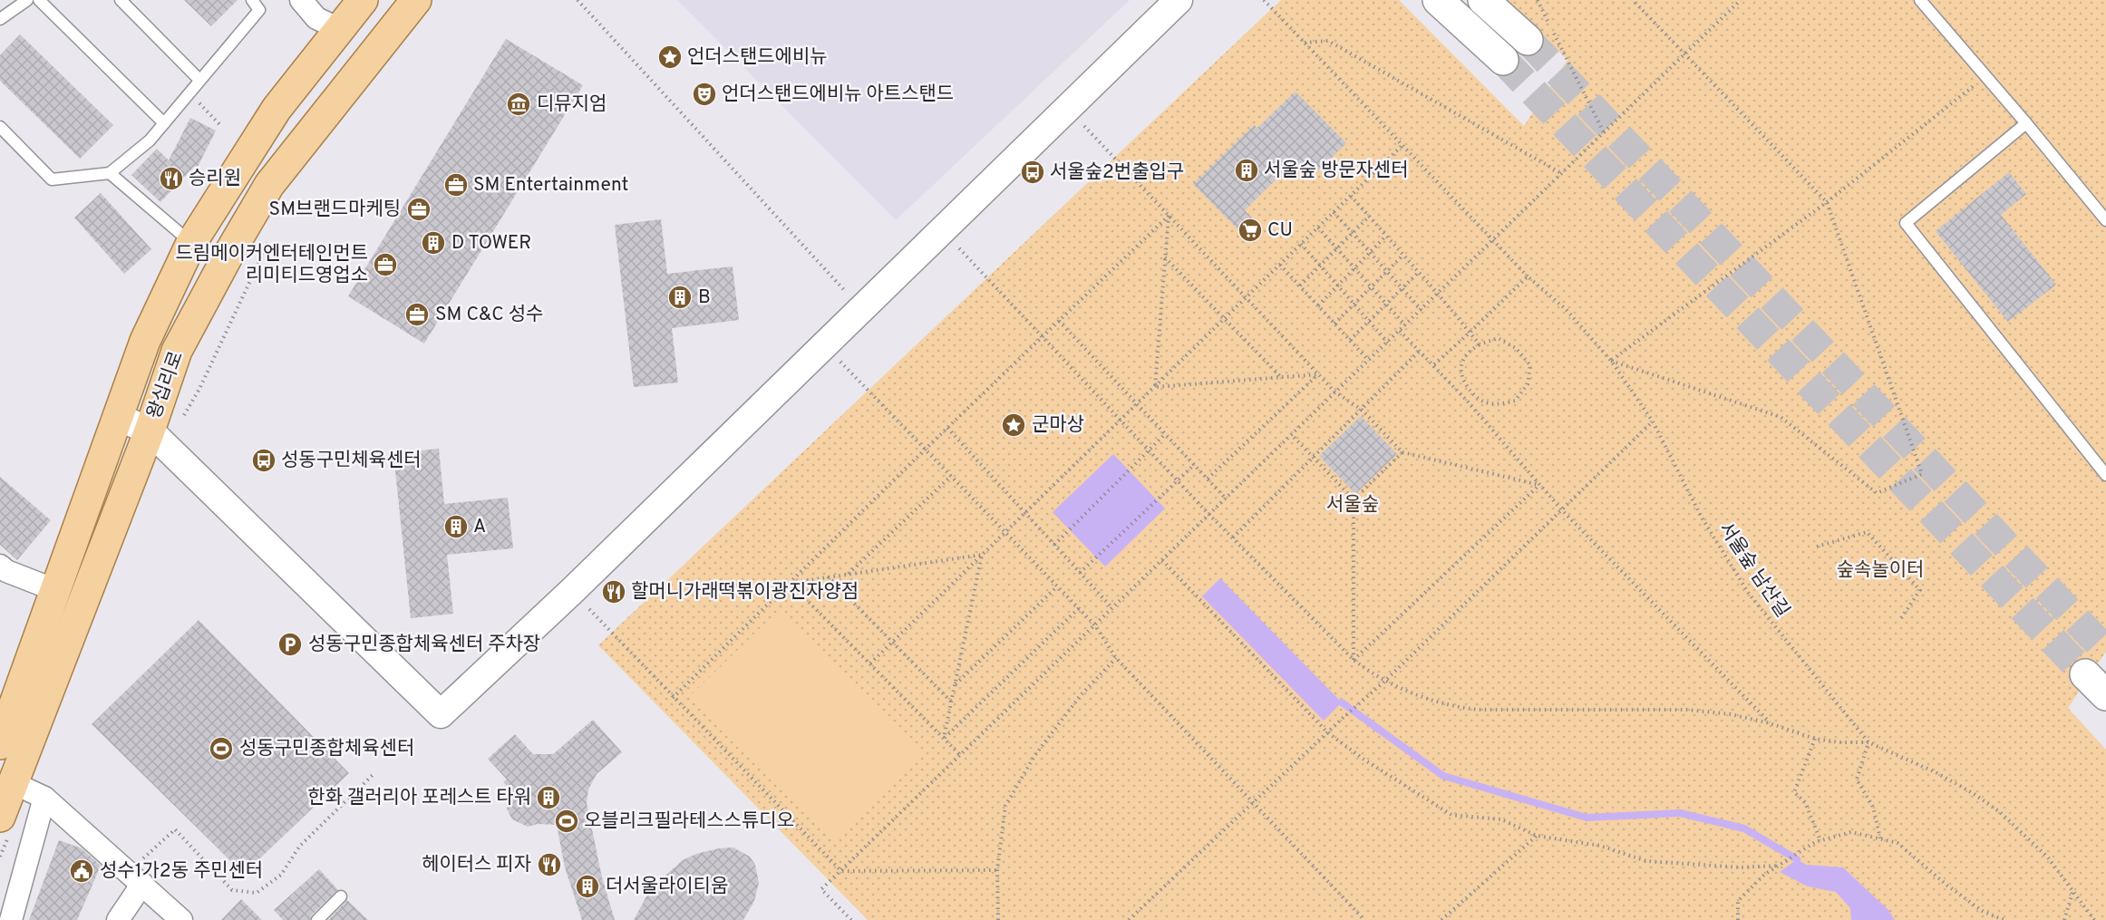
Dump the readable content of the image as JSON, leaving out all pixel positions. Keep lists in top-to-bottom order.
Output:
{
  "streets": {
    "main road": ["왕십리로"],
    "path": ["서울숲 남산길"]
  },
  "parks": ["서울숲", "숲속놀이터"],
  "places": {
    "place": ["언더스탠드에비뉴", "군마상"],
    "theatre": ["언더스탠드에비뉴 아트스탠드"],
    "museum": ["디뮤지엄"],
    "building": [
      "서울숲 방문자센터",
      "D TOWER",
      "B",
      "A",
      "한화 갤러리아 포레스트 타워",
      "더서울라이티움"
    ],
    "bus stop": ["서울숲2번출입구", "성동구민체육센터"],
    "restaurant": ["승리원", "할머니가래떡볶이광진자양점", "헤이터스 피자"],
    "office": [
      "SM Entertainment",
      "SM브랜드마케팅",
      "드림메이커엔터테인먼트 리미티드영업소",
      "SM C&C 성수"
    ],
    "supermarket": ["CU"],
    "parking": ["성동구민종합체육센터 주차장"],
    "sports": ["성동구민종합체육센터", "오블리크필라테스스튜디오"],
    "public building": ["성수1가2동 주민센터"]
  }
}
